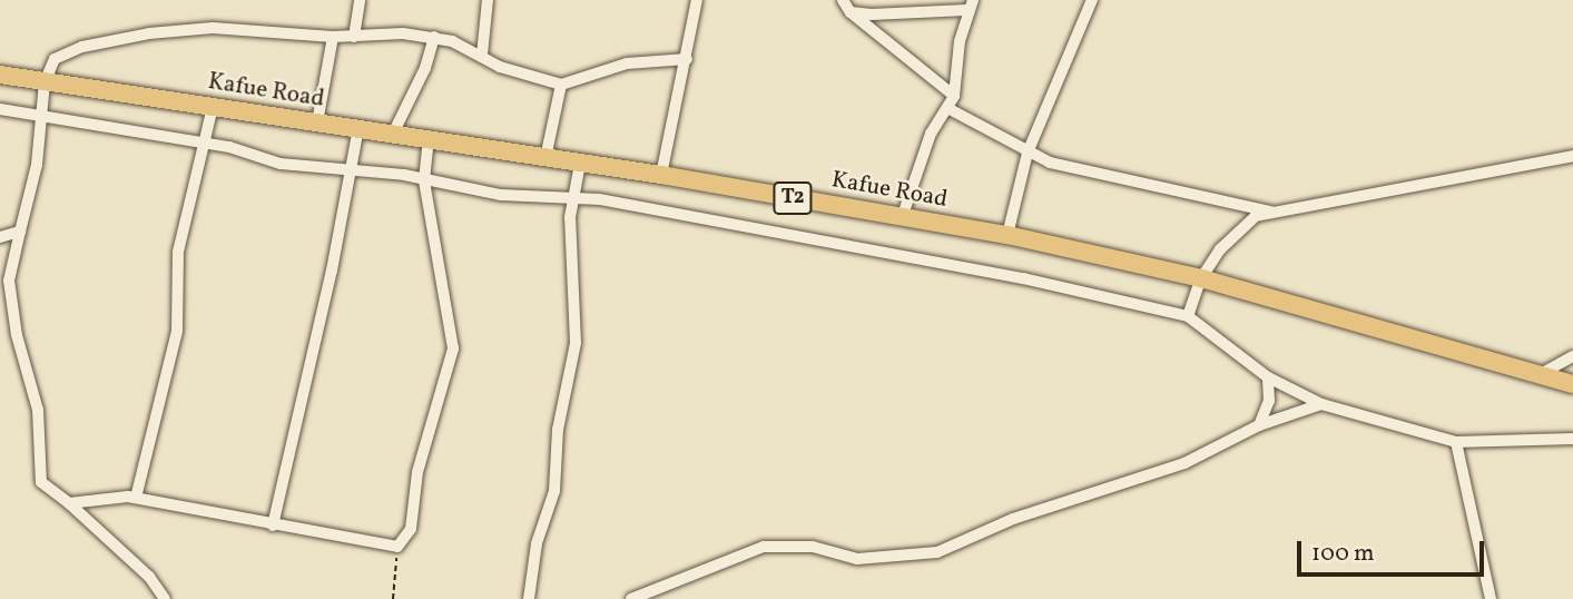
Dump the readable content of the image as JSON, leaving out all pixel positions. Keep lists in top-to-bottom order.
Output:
{
  "streets": {
    "highway": ["Kafue Road", "T2"]
  },
  "scale_bar": "100 m"
}
